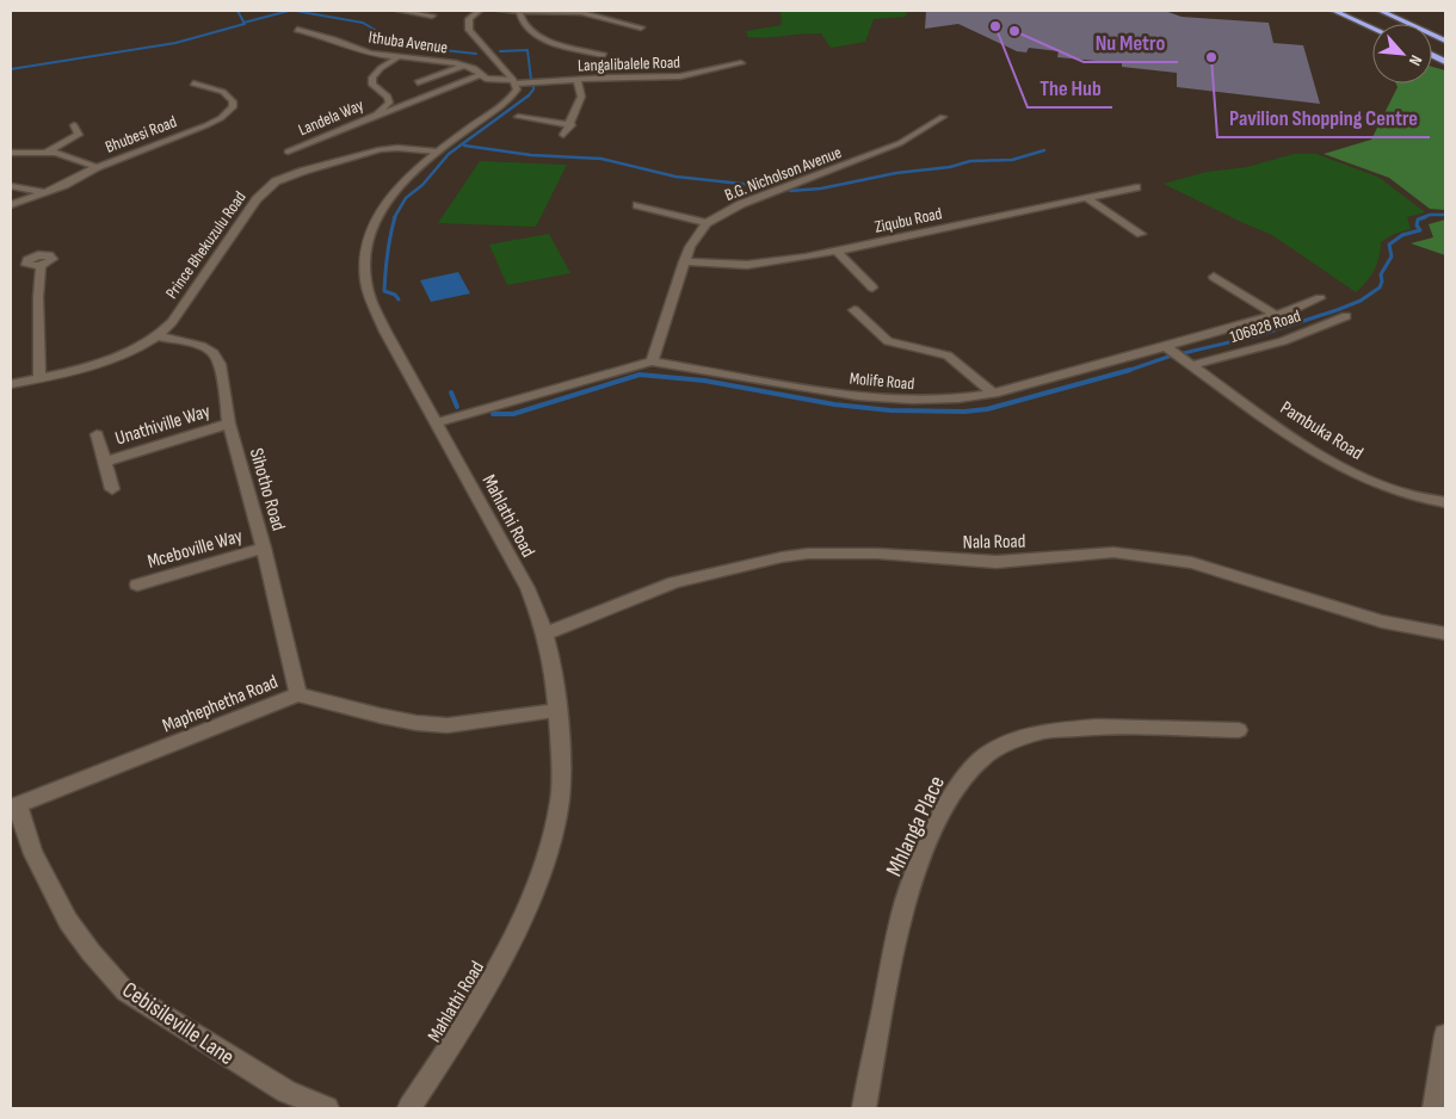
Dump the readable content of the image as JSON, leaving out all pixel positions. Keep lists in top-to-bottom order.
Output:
{
  "streets": {
    "street": [
      "Ithuba Avenue",
      "Langalibalele Road",
      "Landela Way",
      "Bhubesi Road",
      "B.G. Nicholson Avenue",
      "Ziqubu Road",
      "Prince Bhekuzulu Road",
      "106828 Road",
      "Molife Road",
      "Unathiville Way",
      "Pambuka Road",
      "Sihotho Road",
      "Mahlathi Road",
      "Nala Road",
      "Mceboville Way",
      "Maphephetha Road",
      "Mhlanga Place",
      "Cebisileville Lane"
    ]
  },
  "crossings": [
    ["Ithuba Avenue", "Langalibalele Road"],
    ["Ithuba Avenue", "Landela Way"],
    ["Ithuba Avenue", "Mahlathi Road"],
    ["Langalibalele Road", "Mahlathi Road"],
    ["B.G. Nicholson Avenue", "Ziqubu Road"],
    ["B.G. Nicholson Avenue", "Molife Road"],
    ["Prince Bhekuzulu Road", "Sihotho Road"],
    ["Prince Bhekuzulu Road", "Mahlathi Road"],
    ["106828 Road", "Pambuka Road"],
    ["Molife Road", "Pambuka Road"],
    ["Molife Road", "Mahlathi Road"],
    ["Unathiville Way", "Sihotho Road"],
    ["Sihotho Road", "Mceboville Way"],
    ["Sihotho Road", "Maphephetha Road"],
    ["Mahlathi Road", "Nala Road"],
    ["Mahlathi Road", "Maphephetha Road"],
    ["Maphephetha Road", "Cebisileville Lane"]
  ],
  "places": ["The Hub", "Nu Metro", "Pavilion Shopping Centre"],
  "north": "bottom right"
}
